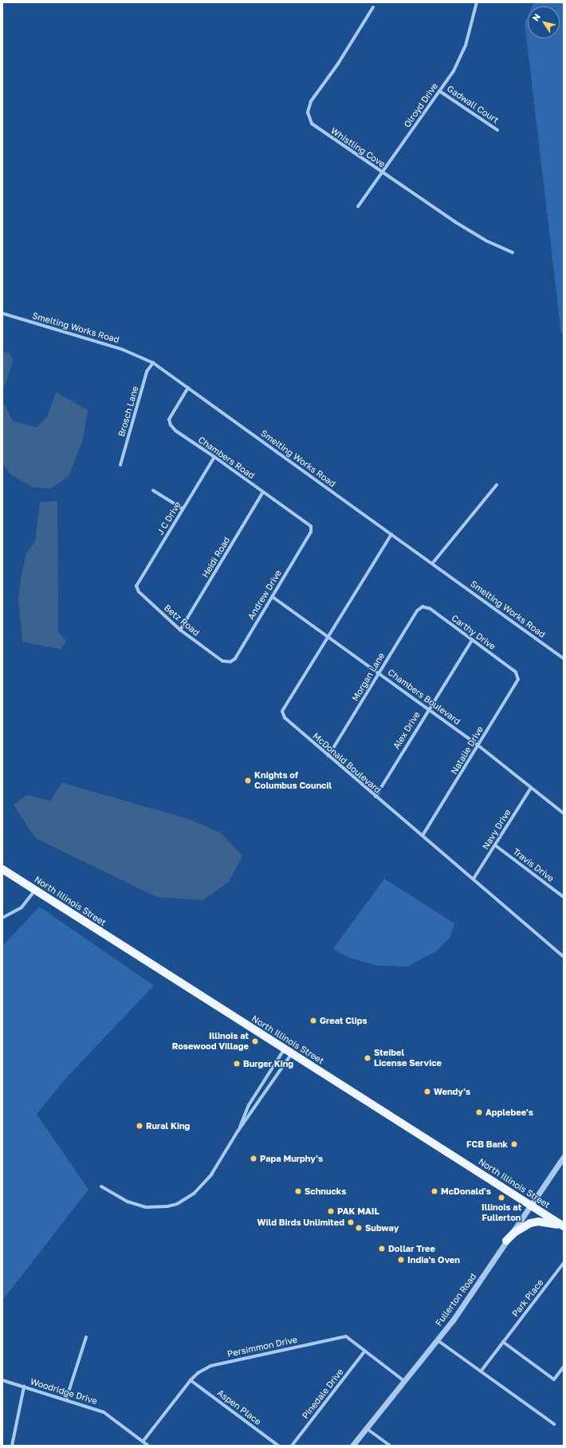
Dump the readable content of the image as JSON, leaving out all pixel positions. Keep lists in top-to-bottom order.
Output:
{
  "streets": {
    "main road": ["North Illinois Street"],
    "street": [
      "Gadwall Court",
      "Olroyd Drive",
      "Whistling Cove",
      "Smelting Works Road",
      "Brosch Lane",
      "Chambers Road",
      "J C Drive",
      "Heidi Road",
      "Andrew Drive",
      "Betz Road",
      "Carthy Drive",
      "Morgan Lane",
      "Chambers Boulevard",
      "Alex Drive",
      "Natalie Drive",
      "McDonald Boulevard",
      "Navy Drive",
      "Travis Drive",
      "Park Place",
      "Fullerton Road",
      "Persimmon Drive",
      "Woodridge Drive",
      "Pinedale Drive",
      "Aspen Place"
    ]
  },
  "crossings": [
    ["Gadwall Court", "Olroyd Drive"],
    ["Olroyd Drive", "Whistling Cove"],
    ["Smelting Works Road", "Brosch Lane"],
    ["Smelting Works Road", "Chambers Road"],
    ["Smelting Works Road", "McDonald Boulevard"],
    ["Chambers Road", "J C Drive"],
    ["Chambers Road", "Heidi Road"],
    ["Chambers Road", "Andrew Drive"],
    ["J C Drive", "Betz Road"],
    ["Heidi Road", "Betz Road"],
    ["Andrew Drive", "Betz Road"],
    ["Andrew Drive", "Chambers Boulevard"],
    ["Carthy Drive", "Morgan Lane"],
    ["Carthy Drive", "Alex Drive"],
    ["Carthy Drive", "Natalie Drive"],
    ["Morgan Lane", "Chambers Boulevard"],
    ["Morgan Lane", "McDonald Boulevard"],
    ["Chambers Boulevard", "Alex Drive"],
    ["Chambers Boulevard", "Natalie Drive"],
    ["Chambers Boulevard", "McDonald Boulevard"],
    ["Chambers Boulevard", "Navy Drive"],
    ["Alex Drive", "McDonald Boulevard"],
    ["Natalie Drive", "McDonald Boulevard"],
    ["McDonald Boulevard", "Navy Drive"],
    ["Navy Drive", "Travis Drive"],
    ["North Illinois Street", "Fullerton Road"],
    ["Fullerton Road", "Persimmon Drive"],
    ["Persimmon Drive", "Woodridge Drive"],
    ["Persimmon Drive", "Pinedale Drive"],
    ["Persimmon Drive", "Aspen Place"]
  ],
  "places": [
    "Knights of Columbus Council",
    "Great Clips",
    "Illinois at Rosewood Village",
    "Steibel License Service",
    "Burger King",
    "Wendy's",
    "Applebee's",
    "Rural King",
    "FCB Bank",
    "Papa Murphy's",
    "Schnucks",
    "McDonald's",
    "Illinois at Fullerton",
    "PAK MAIL",
    "Wild Birds Unlimited",
    "Subway",
    "Dollar Tree",
    "India's Oven"
  ],
  "north": "top left"
}
